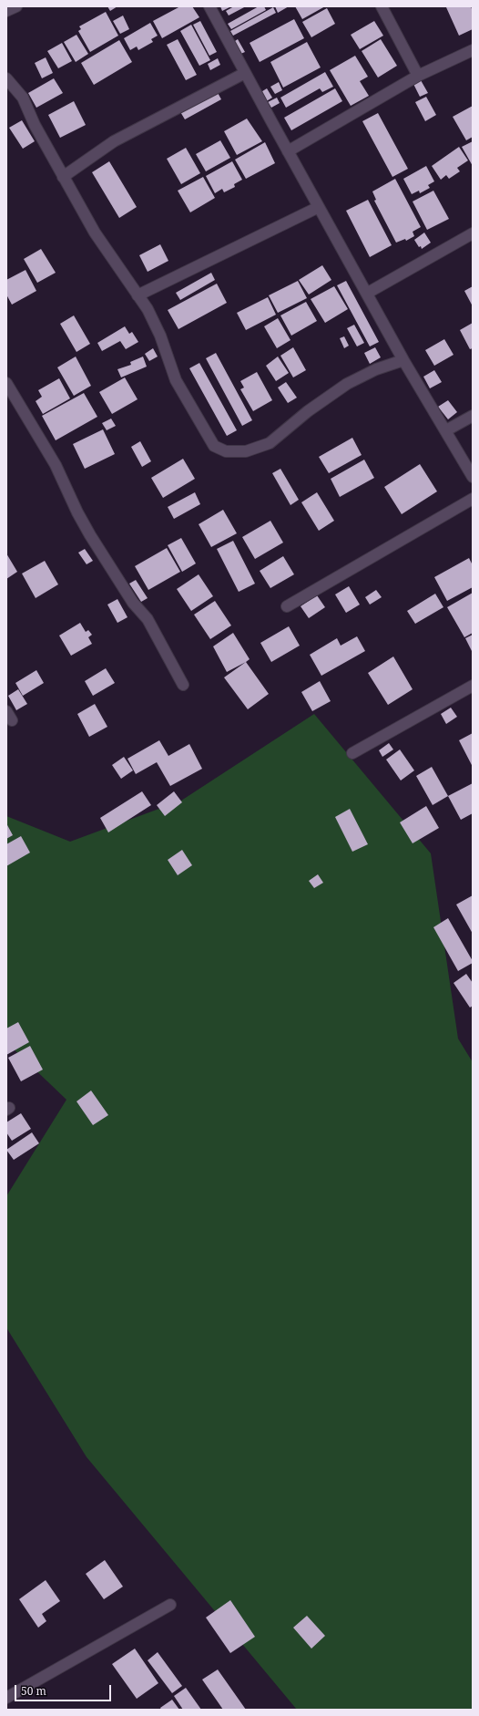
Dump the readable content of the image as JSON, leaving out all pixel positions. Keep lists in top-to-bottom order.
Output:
{
  "scale_bar": "50 m"
}
